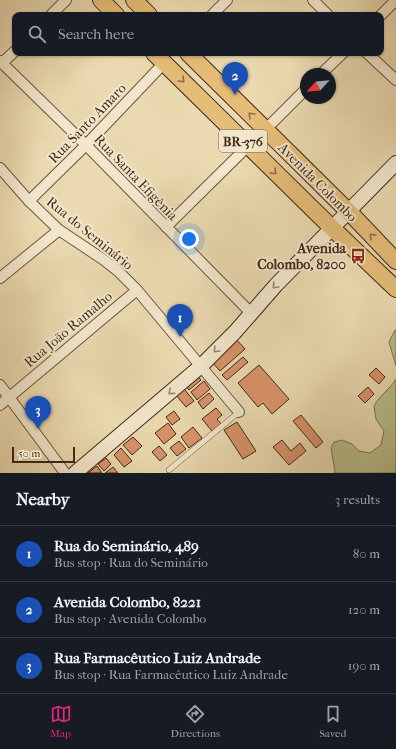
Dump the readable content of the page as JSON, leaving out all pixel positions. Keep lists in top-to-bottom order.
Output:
{
  "streets": {
    "main road": ["BR-376", "Avenida Colombo"],
    "street": [
      "Rua Santo Amaro",
      "Rua Santa Efigênia",
      "Rua do Seminário",
      "Rua João Ramalho"
    ]
  },
  "crossings": [
    ["Rua Santo Amaro", "Rua Santa Efigênia"],
    ["Rua Santo Amaro", "Avenida Colombo"],
    ["Rua Santo Amaro", "Rua do Seminário"],
    ["Rua do Seminário", "Rua João Ramalho"]
  ],
  "places": {
    "bus stop": ["Avenida Colombo, 8200"]
  },
  "scale_bar": "50 m",
  "north": "bottom left",
  "page": {
    "search": "Search here",
    "pins": ["2", "1", "3"],
    "scale": "50 m",
    "heading": ["Nearby", "3 results"],
    "list": [
      {
        "mark": "1",
        "name": "Rua do Seminário, 489",
        "note": "Bus stop · Rua do Seminário",
        "value": "80 m"
      },
      {
        "mark": "2",
        "name": "Avenida Colombo, 8221",
        "note": "Bus stop · Avenida Colombo",
        "value": "120 m"
      },
      {
        "mark": "3",
        "name": "Rua Farmacêutico Luiz Andrade",
        "note": "Bus stop · Rua Farmacêutico Luiz Andrade",
        "value": "190 m"
      }
    ],
    "nav": ["Map", "Directions", "Saved"]
  }
}
